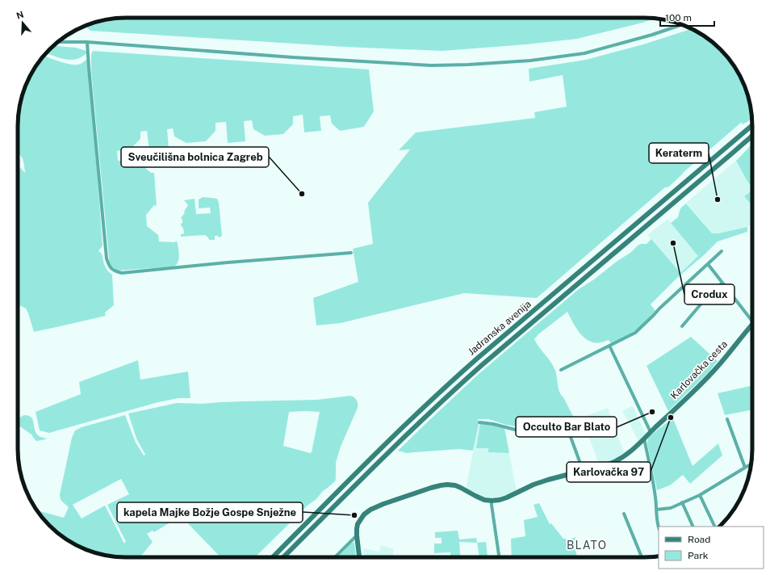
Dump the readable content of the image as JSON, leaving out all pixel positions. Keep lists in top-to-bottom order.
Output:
{
  "streets": {
    "main road": ["Jadranska avenija", "Karlovačka cesta"]
  },
  "districts": ["BLATO"],
  "places": [
    "Sveučilišna bolnica Zagreb",
    "Keraterm",
    "Crodux",
    "Occulto Bar Blato",
    "Karlovačka 97",
    "kapela Majke Božje Gospe Snježne"
  ],
  "legend": ["Road", "Park"],
  "scale_bar": "100 m",
  "north": "top"
}
